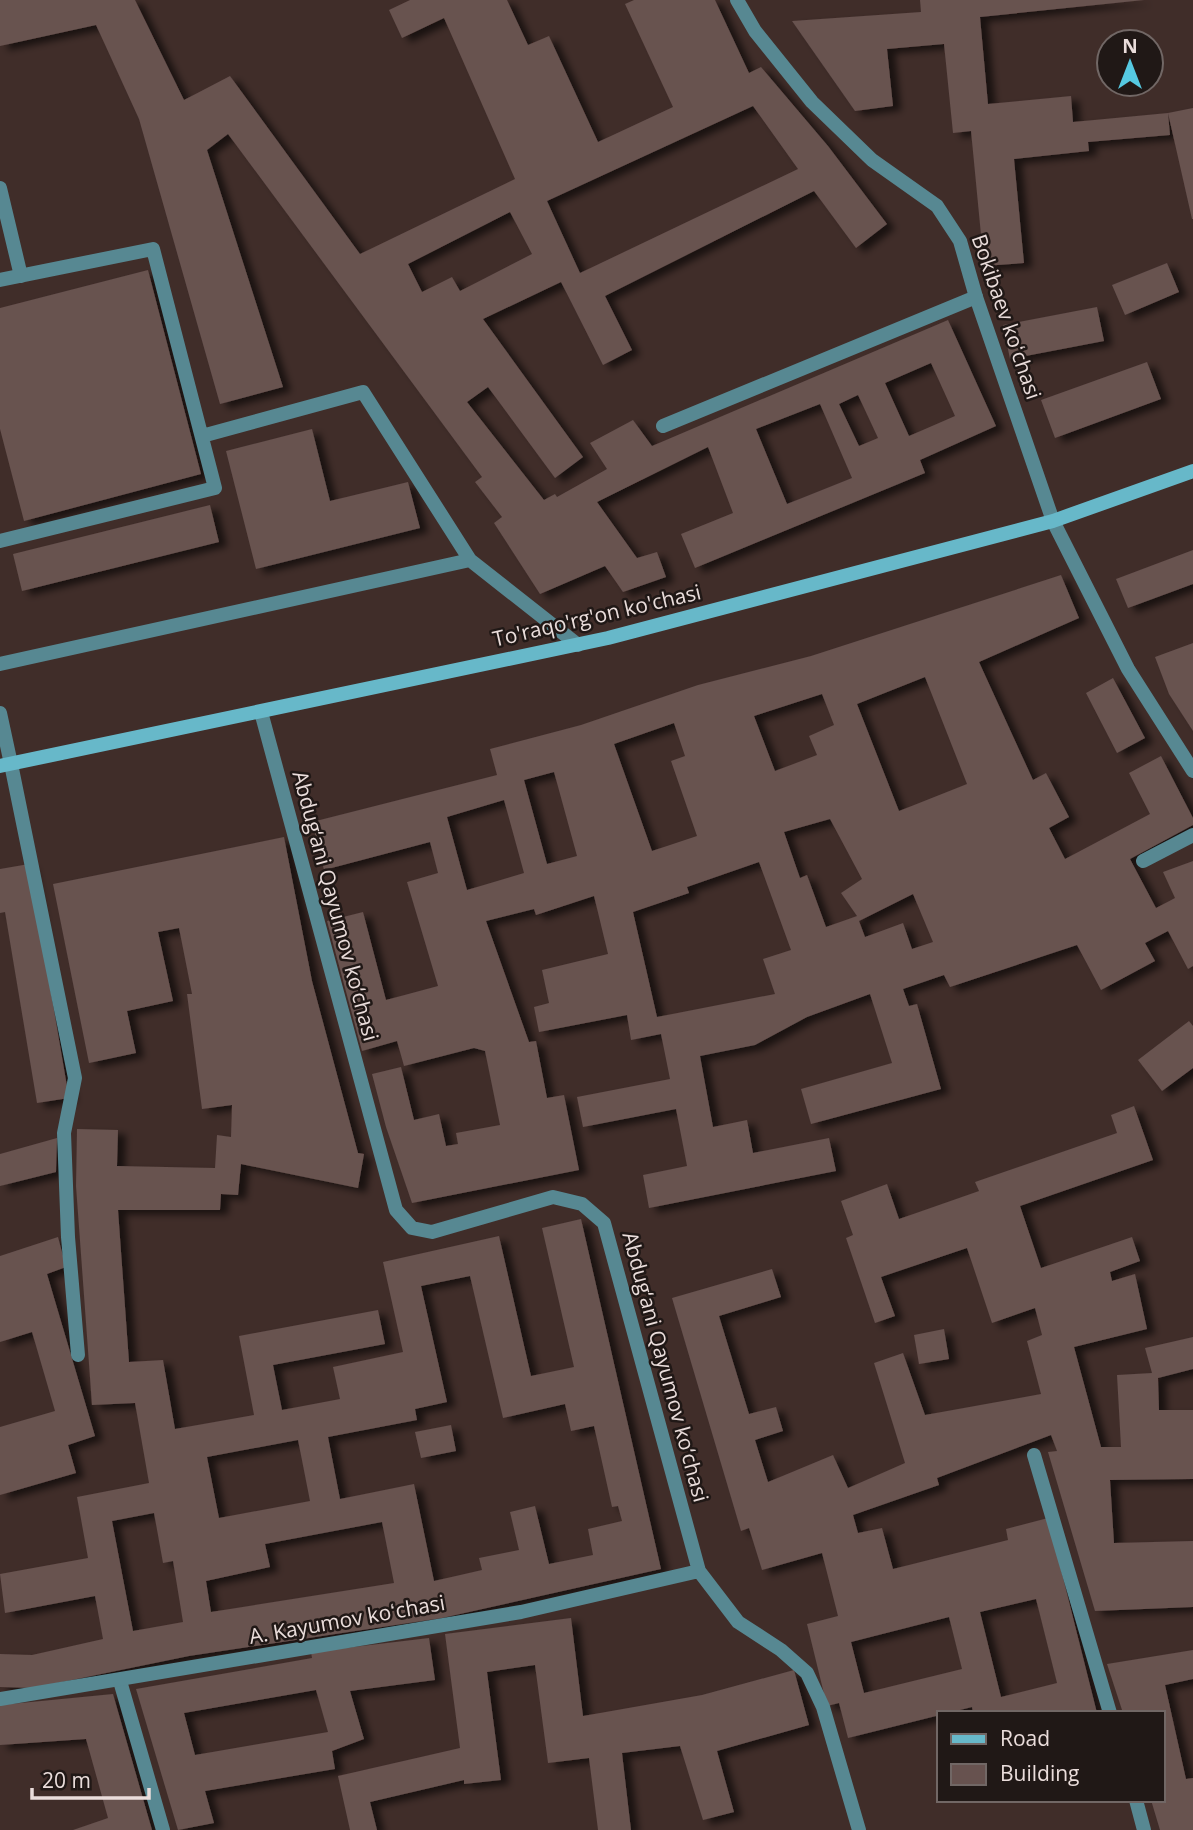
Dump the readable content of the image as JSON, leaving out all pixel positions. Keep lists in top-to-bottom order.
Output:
{
  "streets": {
    "main road": ["To'raqo'rg'on ko'chasi"],
    "street": ["Bokibaev koʻchasi", "Abdug‘ani Qayumov ko‘chasi", "A. Kayumov koʻchasi"]
  },
  "crossings": [
    ["Bokibaev koʻchasi", "To'raqo'rg'on ko'chasi"],
    ["To'raqo'rg'on ko'chasi", "Abdug‘ani Qayumov ko‘chasi"],
    ["Abdug‘ani Qayumov ko‘chasi", "A. Kayumov koʻchasi"]
  ],
  "legend": ["Road", "Building"],
  "scale_bar": "20 m",
  "north": "top"
}
